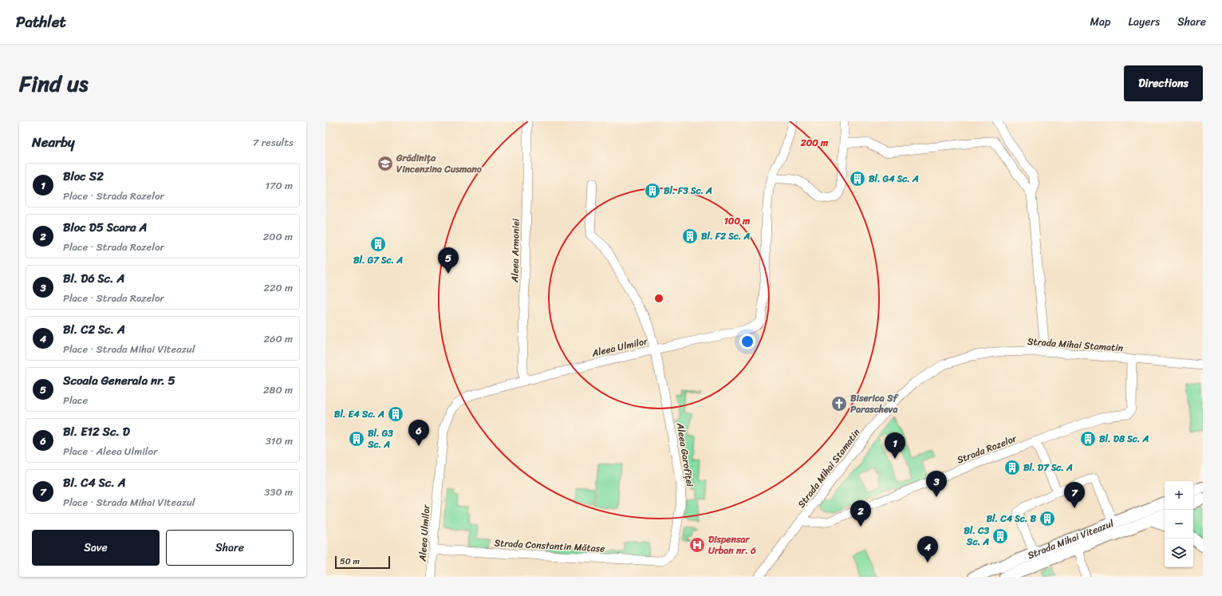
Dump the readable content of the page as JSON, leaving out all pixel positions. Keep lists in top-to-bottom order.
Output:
{
  "streets": {
    "main road": ["Strada Mihai Viteazul"],
    "street": [
      "Aleea Armoniei",
      "Strada Mihai Stamatin",
      "Aleea Ulmilor",
      "Strada Rozelor",
      "Aleea Garofiței",
      "Strada Constantin Mătase"
    ]
  },
  "crossings": [
    ["Aleea Armoniei", "Aleea Ulmilor"],
    ["Strada Mihai Stamatin", "Strada Rozelor"],
    ["Aleea Ulmilor", "Aleea Garofiței"],
    ["Aleea Ulmilor", "Strada Constantin Mătase"],
    ["Aleea Garofiței", "Strada Constantin Mătase"]
  ],
  "places": {
    "school or university": ["Grădinița Vincenzina Cusmano"],
    "building": [
      "Bl. G4 Sc. A",
      "Bl. F3 Sc. A",
      "Bl. F2 Sc. A",
      "Bl. G7 Sc. A",
      "Bl. E4 Sc. A",
      "Bl. G3 Sc. A",
      "Bl. D8 Sc. A",
      "Bl. D7 Sc. A",
      "Bl. C4 Sc. B",
      "Bl. C3 Sc. A"
    ],
    "church": ["Biserica Sf Parascheva"],
    "hospital": ["Dispensar Urban nr. 6"]
  },
  "scale_bar": "50 m",
  "page": {
    "header": "Pathlet",
    "nav": ["Map", "Layers", "Share"],
    "title": "Find us",
    "buttons": [
      "Directions",
      ["Save", "Share"]
    ],
    "heading": ["Nearby", "7 results"],
    "list": [
      {
        "mark": "1",
        "name": "Bloc S2",
        "note": "Place · Strada Rozelor",
        "value": "170 m"
      },
      {
        "mark": "2",
        "name": "Bloc D5 Scara A",
        "note": "Place · Strada Rozelor",
        "value": "200 m"
      },
      {
        "mark": "3",
        "name": "Bl. D6 Sc. A",
        "note": "Place · Strada Rozelor",
        "value": "220 m"
      },
      {
        "mark": "4",
        "name": "Bl. C2 Sc. A",
        "note": "Place · Strada Mihai Viteazul",
        "value": "260 m"
      },
      {
        "mark": "5",
        "name": "Scoala Generala nr. 5",
        "note": "Place",
        "value": "280 m"
      },
      {
        "mark": "6",
        "name": "Bl. E12 Sc. D",
        "note": "Place · Aleea Ulmilor",
        "value": "310 m"
      },
      {
        "mark": "7",
        "name": "Bl. C4 Sc. A",
        "note": "Place · Strada Mihai Viteazul",
        "value": "330 m"
      }
    ],
    "pins": [
      "5",
      "6",
      "1",
      "3",
      "7",
      "2",
      "4"
    ],
    "map_buttons": ["+", "−"],
    "scale": "50 m"
  },
  "rings": ["200 m", "100 m"]
}
